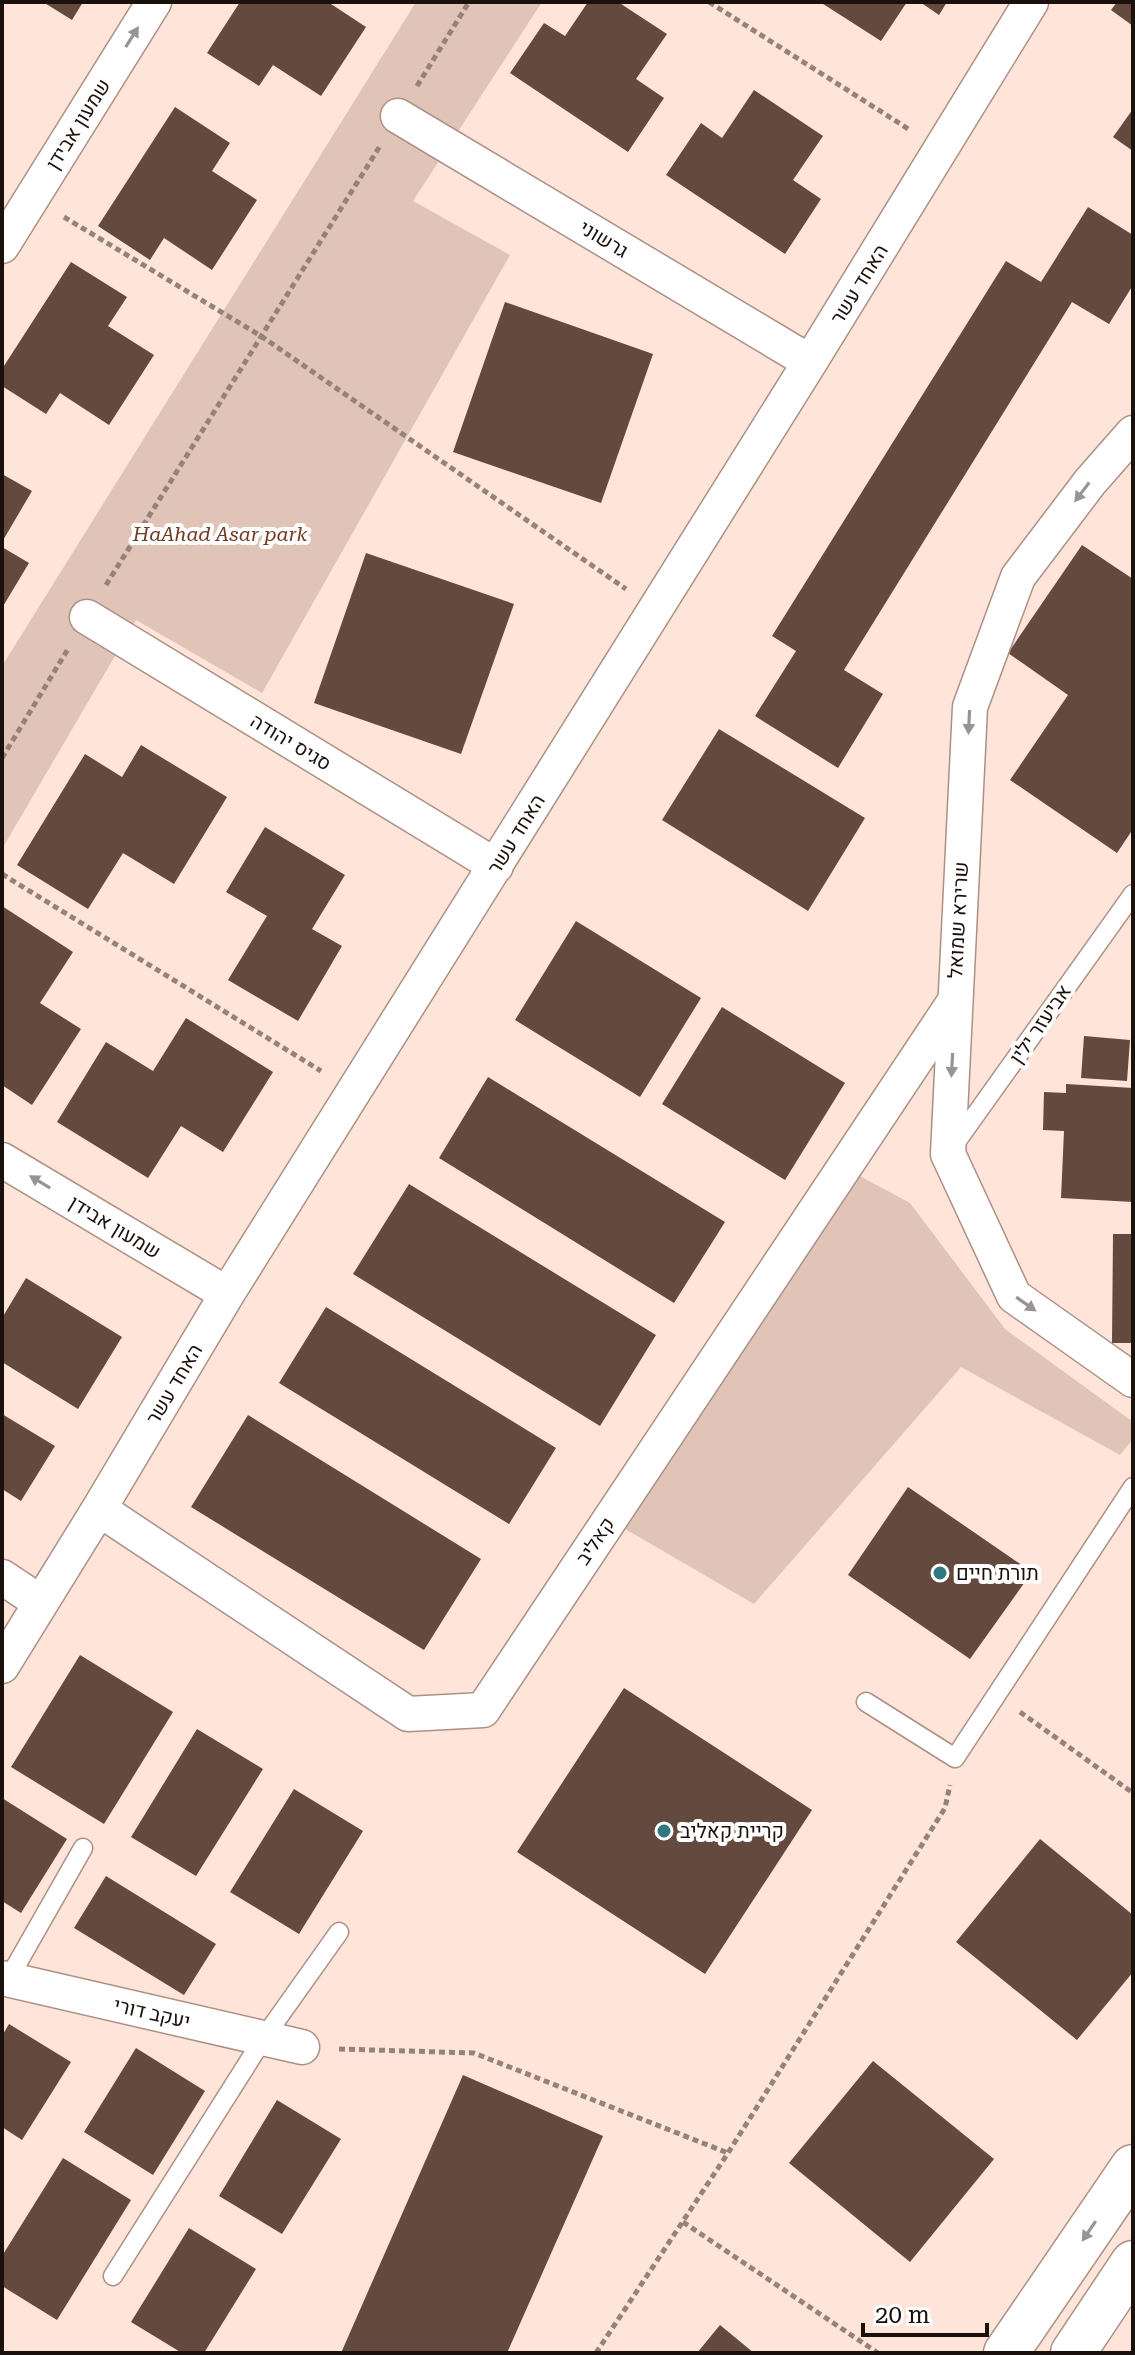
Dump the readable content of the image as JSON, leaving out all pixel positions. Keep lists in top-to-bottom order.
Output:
{
  "streets": {
    "street": [
      "שמעון אבידן",
      "גרשוני",
      "האחד עשר",
      "סגיס יהודה",
      "שרירא שמואל",
      "קאליב",
      "יעקב דורי"
    ],
    "lane": ["אביעזר ילין"]
  },
  "crossings": [
    ["שמעון אבידן", "האחד עשר"],
    ["גרשוני", "האחד עשר"],
    ["האחד עשר", "סגיס יהודה"],
    ["האחד עשר", "קאליב"],
    ["שרירא שמואל", "אביעזר ילין"],
    ["שרירא שמואל", "קאליב"]
  ],
  "one_way": ["שרירא שמואל"],
  "parks": ["HaAhad Asar park"],
  "places": ["תורת חיים", "קריית קאליב"],
  "scale_bar": "20 m"
}
